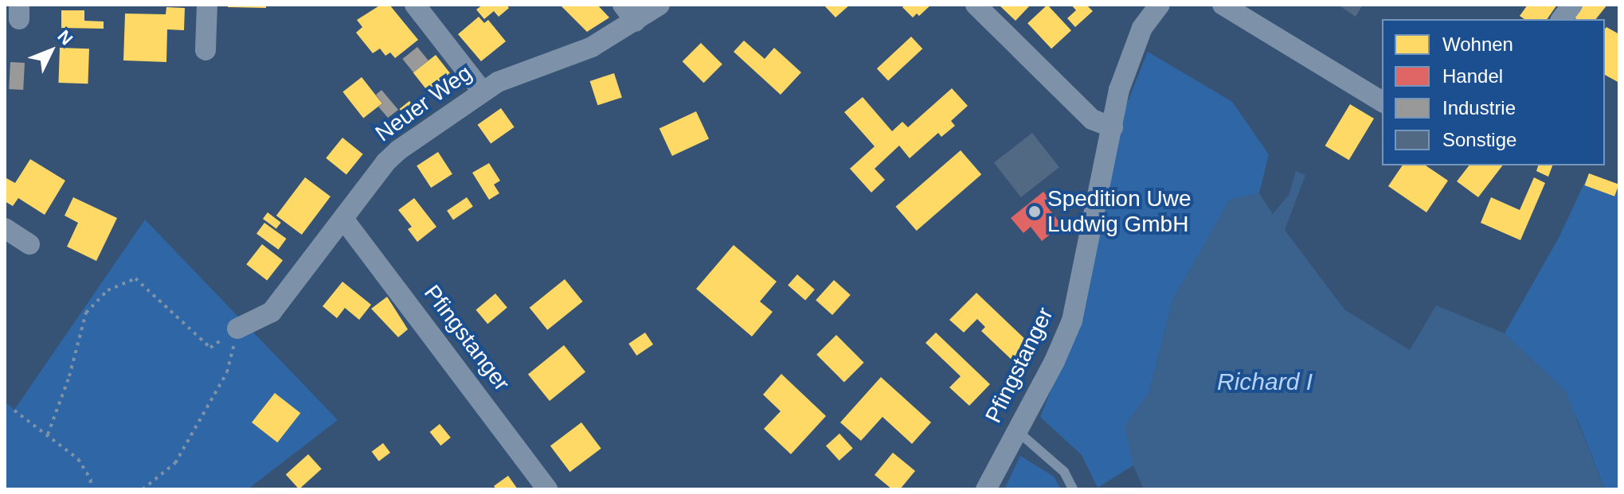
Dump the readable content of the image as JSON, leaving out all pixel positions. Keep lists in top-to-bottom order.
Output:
{
  "streets": {
    "street": ["Neuer Weg", "Pfingstanger"]
  },
  "crossings": [
    ["Neuer Weg", "Pfingstanger"]
  ],
  "water": ["Richard I"],
  "places": ["Spedition Uwe Ludwig GmbH"],
  "legend": [
    "Wohnen",
    "Handel",
    "Industrie",
    "Sonstige"
  ],
  "north": "top right"
}
